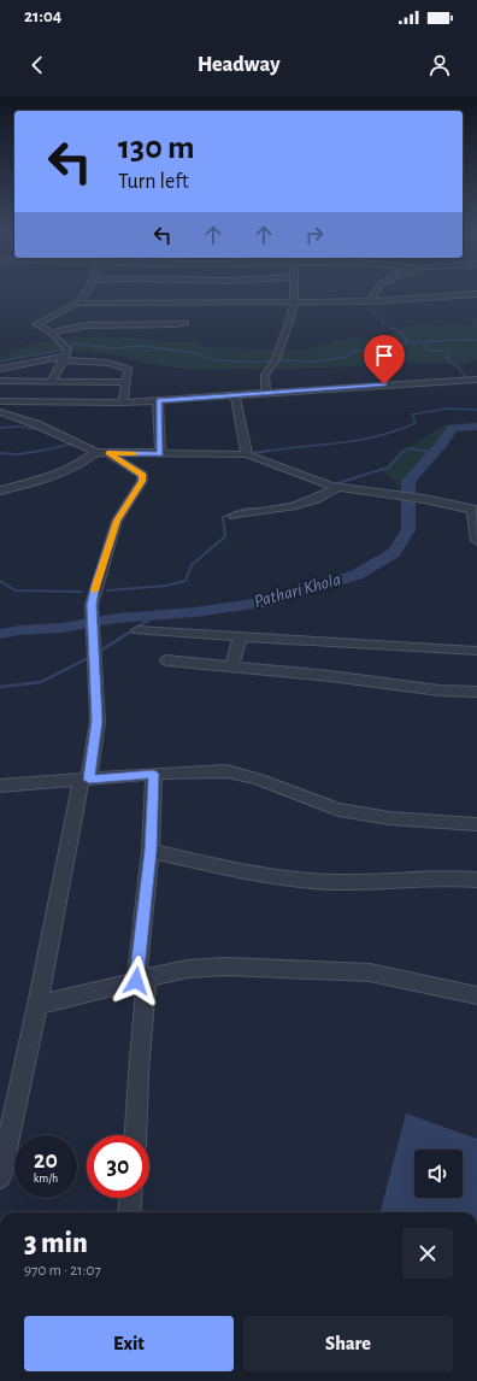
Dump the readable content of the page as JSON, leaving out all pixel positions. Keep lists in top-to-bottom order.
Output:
{
  "water": ["Pathari Khola"],
  "page": {
    "status": "21:04",
    "header": "Headway",
    "turn": ["130 m", "Turn left"],
    "speed": "20 km/h",
    "limit": "30",
    "heading": ["3 min", "970 m · 21:07"],
    "buttons": ["Exit", "Share"]
  }
}
